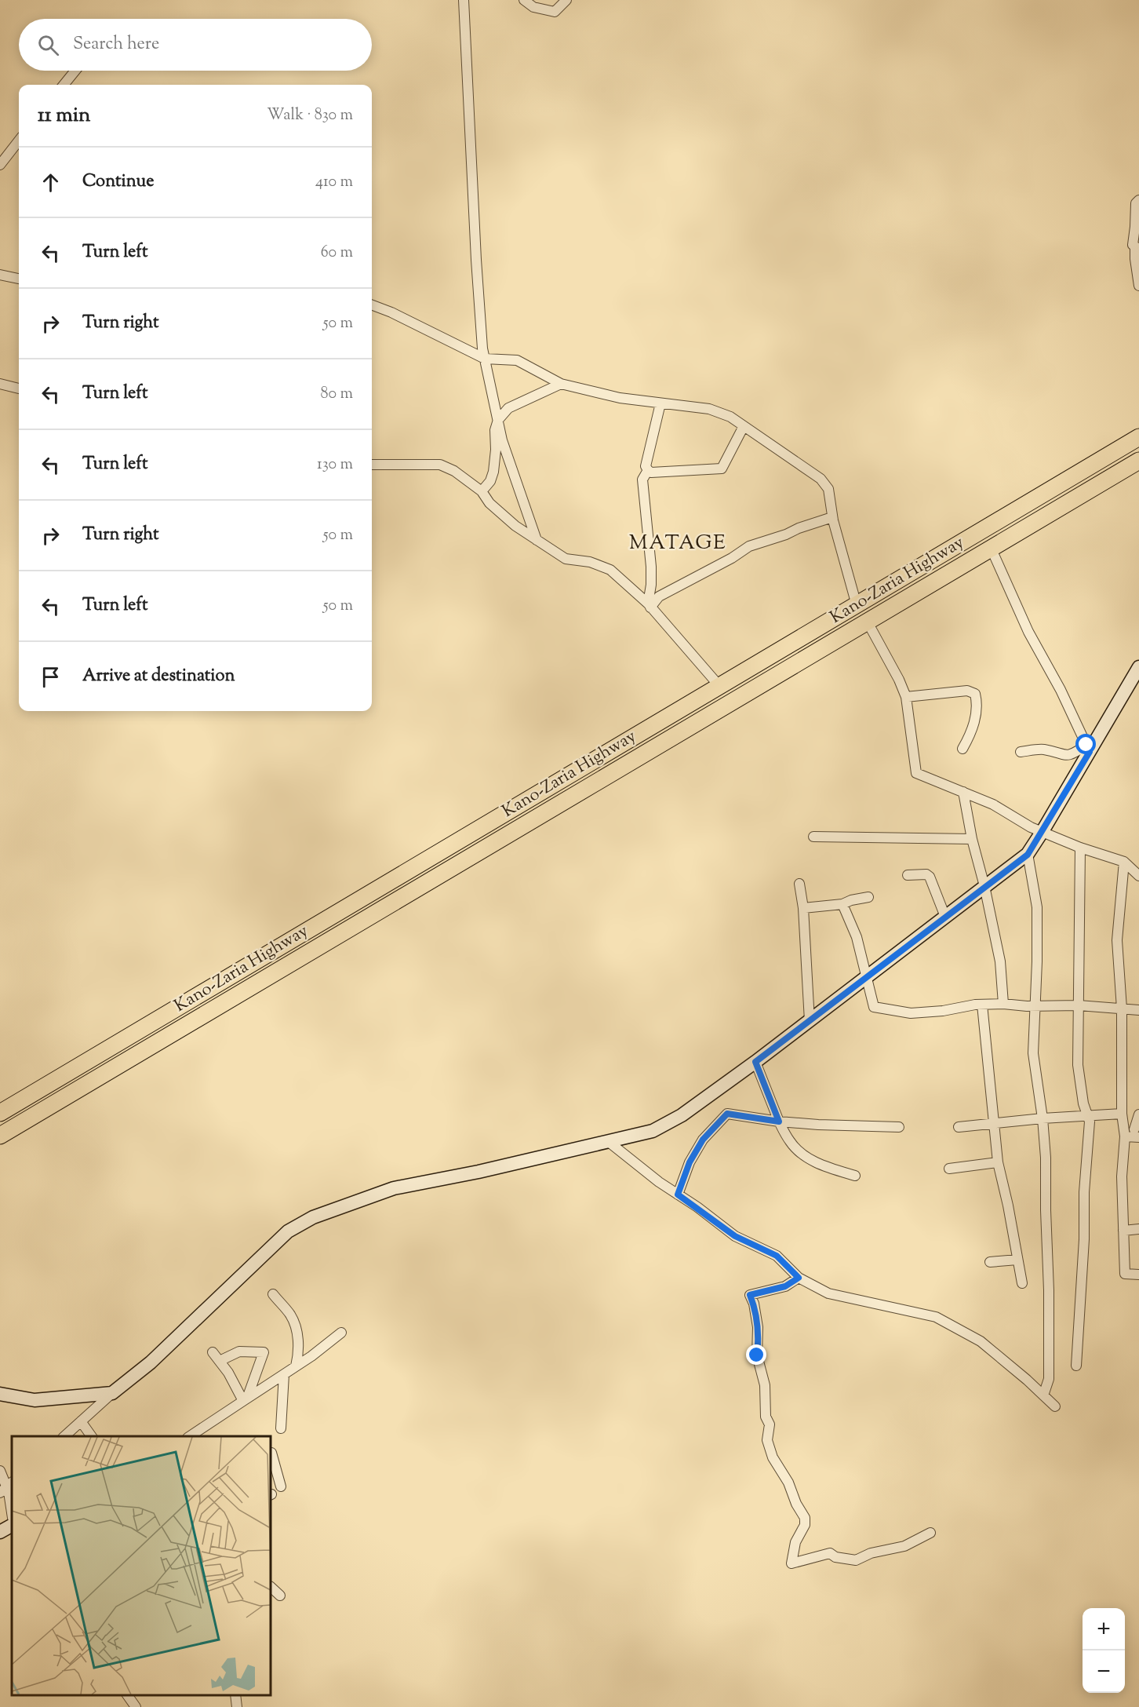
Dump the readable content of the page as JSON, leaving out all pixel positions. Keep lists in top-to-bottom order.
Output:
{
  "streets": {
    "highway": ["Kano-Zaria Highway"]
  },
  "districts": ["MATAGE"],
  "page": {
    "search": "Search here",
    "heading": ["11 min", "Walk · 830 m"],
    "list": [
      ["Continue", "410 m"],
      ["Turn left", "60 m"],
      ["Turn right", "50 m"],
      ["Turn left", "80 m"],
      ["Turn left", "130 m"],
      ["Turn right", "50 m"],
      ["Turn left", "50 m"],
      "Arrive at destination"
    ],
    "map_buttons": ["+", "−"]
  }
}
